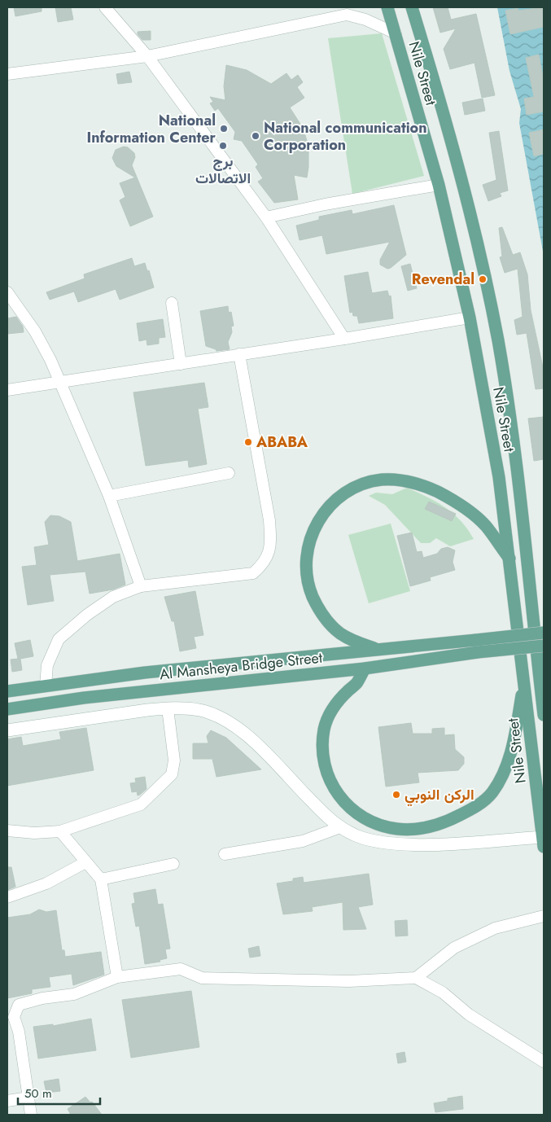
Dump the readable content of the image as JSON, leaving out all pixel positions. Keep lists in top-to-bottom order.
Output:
{
  "streets": {
    "main road": ["Nile Street", "Al Mansheya Bridge Street"]
  },
  "places": [
    "National Information Center",
    "National communication Corporation",
    "برج الاتصالات",
    "Revendal",
    "ABABA",
    "الركن النوبي"
  ],
  "scale_bar": "50 m"
}
